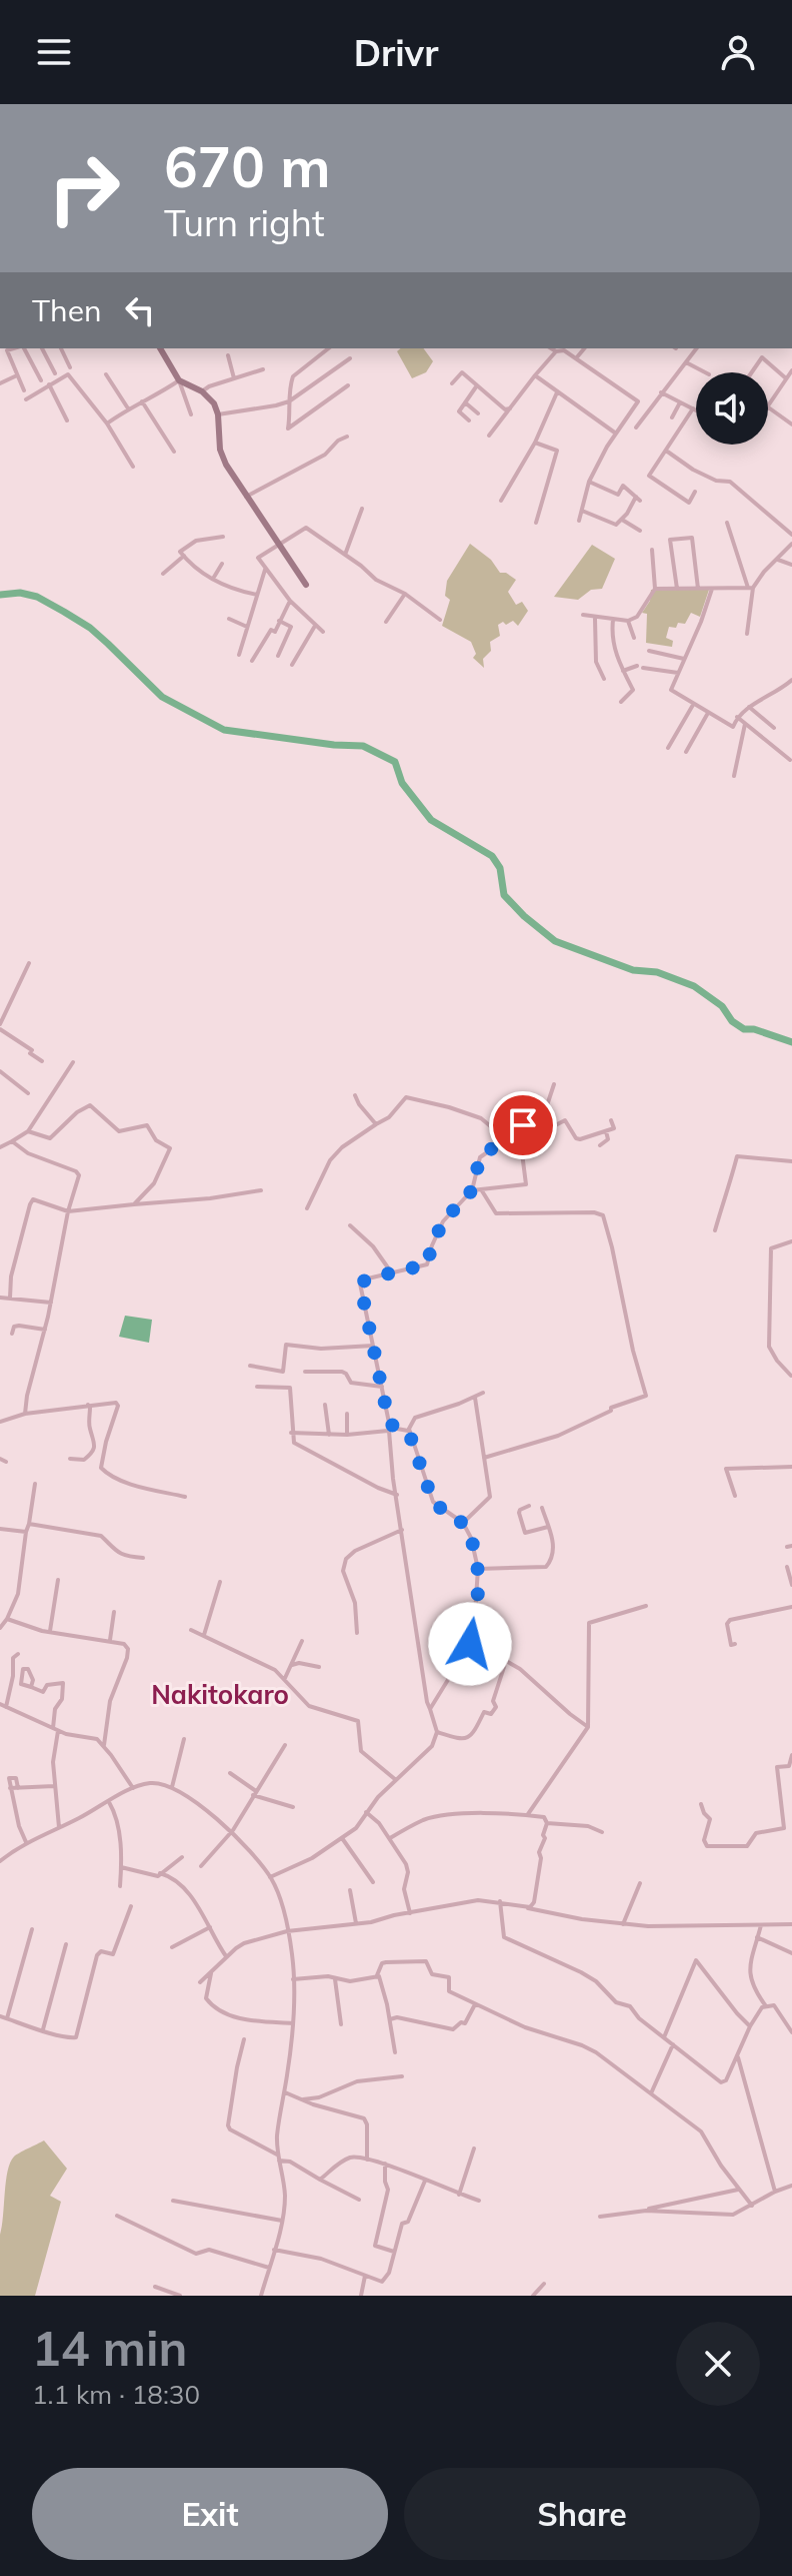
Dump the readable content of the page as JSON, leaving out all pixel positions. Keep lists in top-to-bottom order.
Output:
{
  "districts": ["Nakitokaro"],
  "page": {
    "header": "Drivr",
    "turn": ["670 m", "Turn right"],
    "then": "Then",
    "heading": ["14 min", "1.1 km · 18:30"],
    "buttons": ["Exit", "Share"]
  }
}
